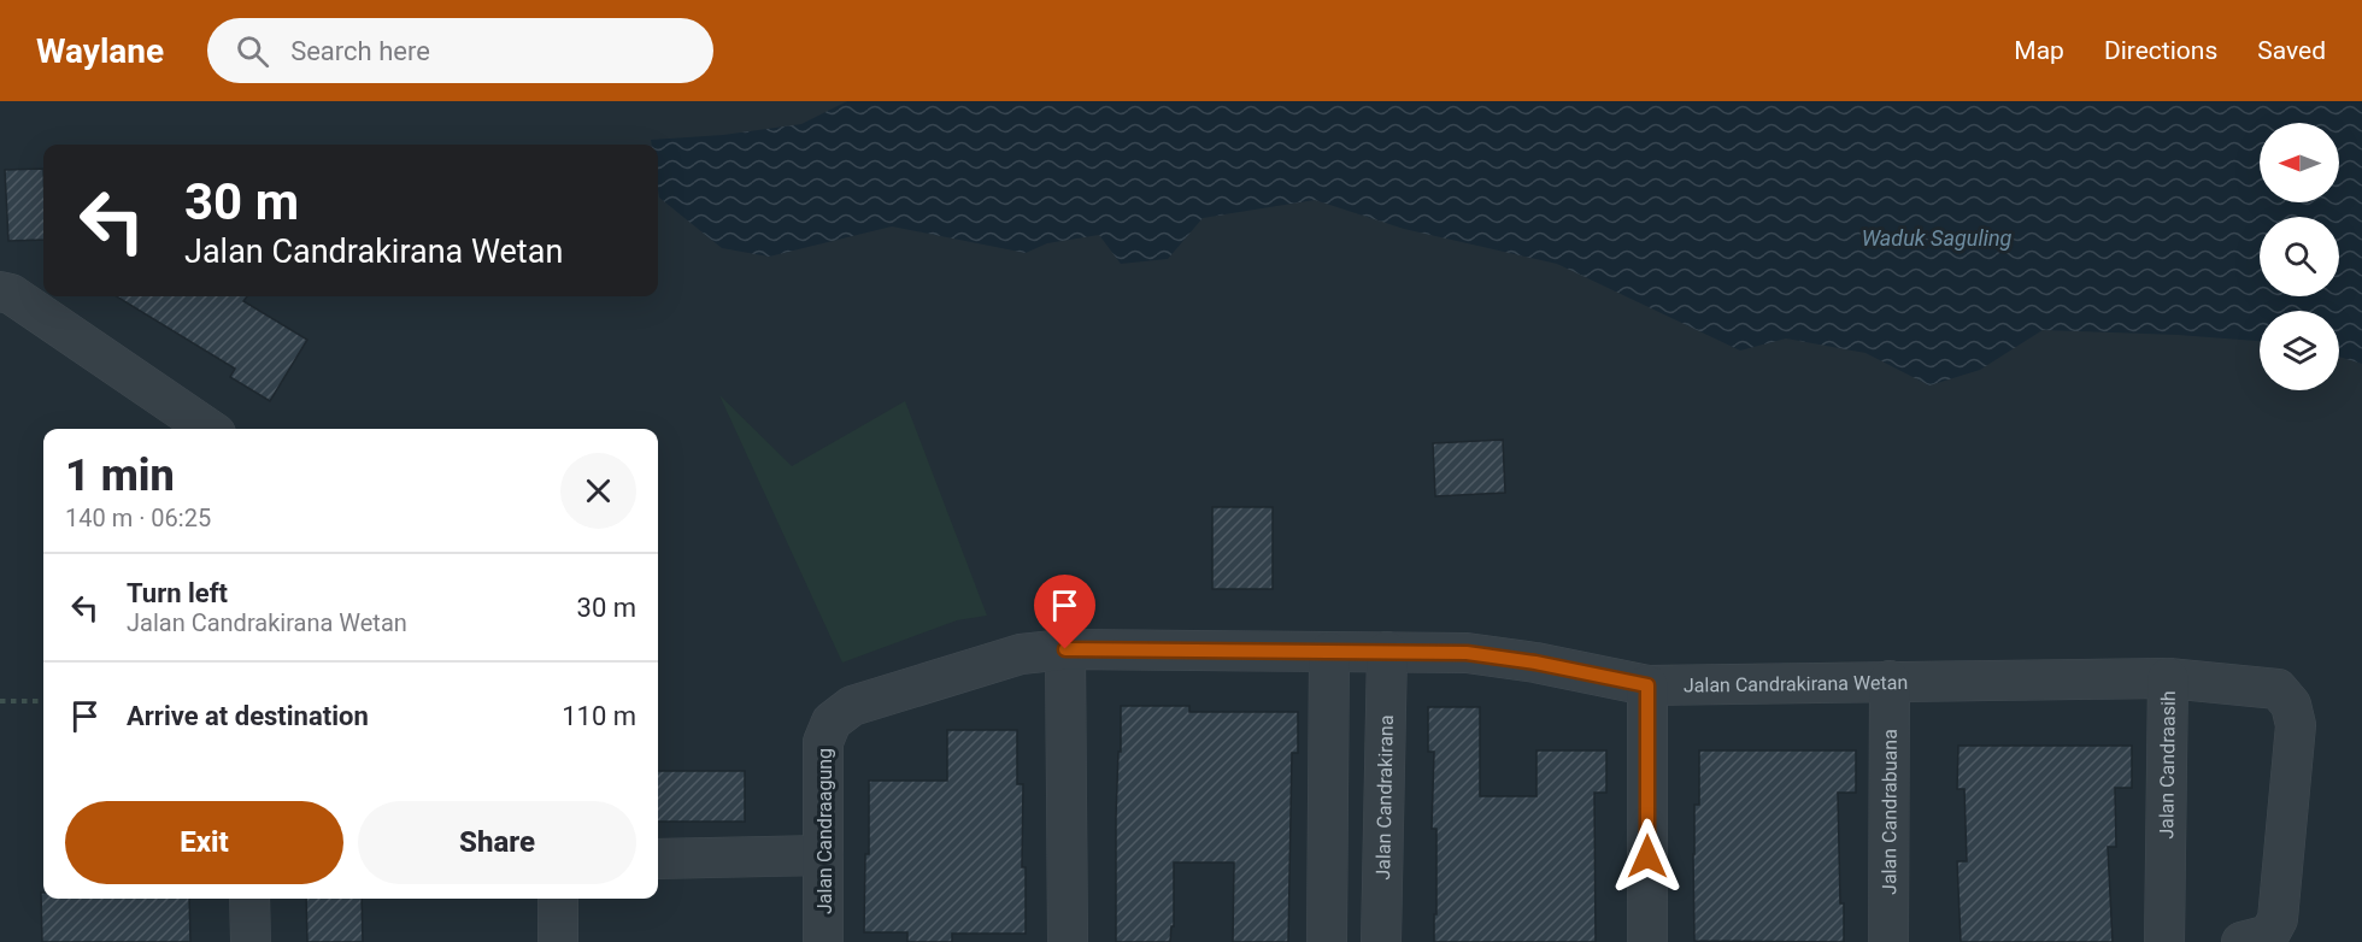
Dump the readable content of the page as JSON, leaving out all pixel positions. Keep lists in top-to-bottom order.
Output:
{
  "streets": {
    "street": [
      "Jalan Candrakirana Wetan",
      "Jalan Candraasih",
      "Jalan Candrakirana",
      "Jalan Candrabuana",
      "Jalan Candraagung"
    ]
  },
  "crossings": [
    ["Jalan Candrakirana Wetan", "Jalan Candraasih"],
    ["Jalan Candrakirana Wetan", "Jalan Candrakirana"],
    ["Jalan Candrakirana Wetan", "Jalan Candrabuana"],
    ["Jalan Candrakirana Wetan", "Jalan Candraagung"]
  ],
  "water": ["Waduk Saguling"],
  "north": "left",
  "page": {
    "header": "Waylane",
    "search": "Search here",
    "nav": ["Map", "Directions", "Saved"],
    "turn": ["30 m", "Jalan Candrakirana Wetan"],
    "heading": ["1 min", "140 m · 06:25"],
    "list": [
      {
        "name": "Turn left",
        "note": "Jalan Candrakirana Wetan",
        "value": "30 m"
      },
      {
        "name": "Arrive at destination",
        "value": "110 m"
      }
    ],
    "buttons": ["Exit", "Share"]
  }
}
